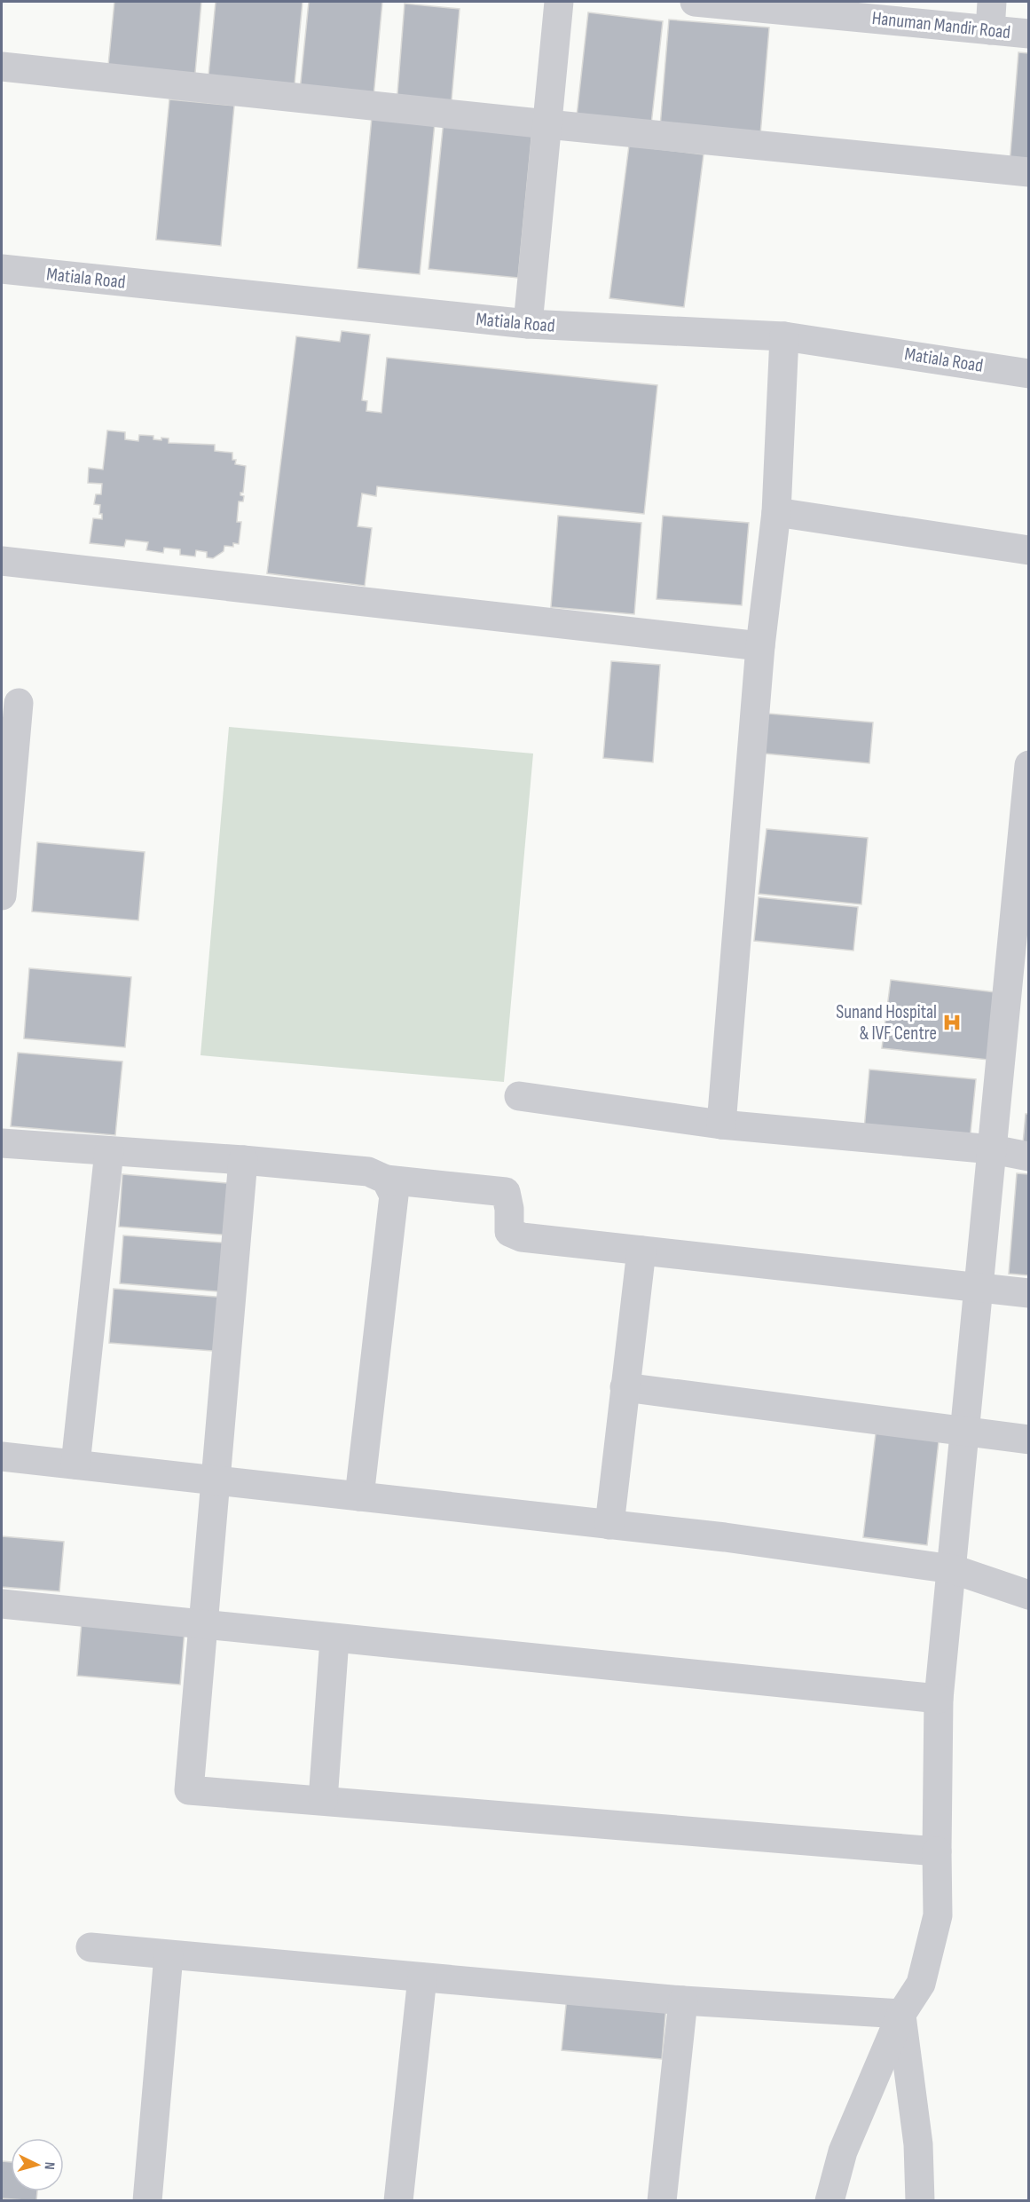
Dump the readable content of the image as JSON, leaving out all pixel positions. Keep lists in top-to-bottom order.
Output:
{
  "streets": {
    "street": ["Hanuman Mandir Road", "Matiala Road"]
  },
  "places": {
    "hospital": ["Sunand Hospital & IVF Centre"]
  },
  "north": "right"
}
